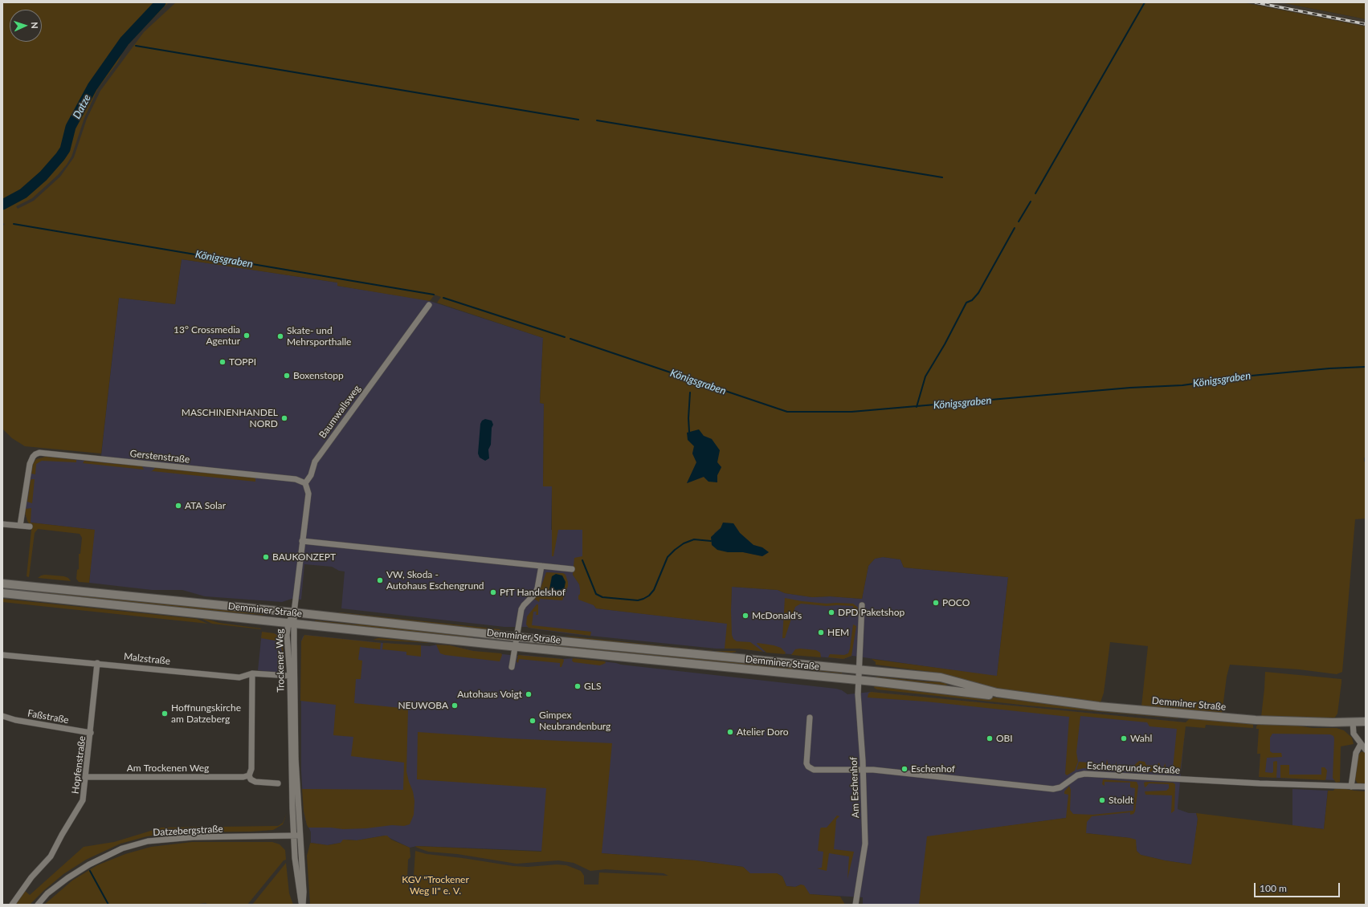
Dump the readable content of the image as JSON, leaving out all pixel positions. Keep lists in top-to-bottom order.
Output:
{
  "streets": {
    "main road": ["Demminer Straße"],
    "street": [
      "Baumwallsweg",
      "Gerstenstraße",
      "Malzstraße",
      "Trockener Weg",
      "Faßstraße",
      "Hopfenstraße",
      "Am Trockenen Weg",
      "Eschengrunder Straße",
      "Am Eschenhof",
      "Datzebergstraße"
    ]
  },
  "crossings": [
    ["Baumwallsweg", "Gerstenstraße"],
    ["Demminer Straße", "Trockener Weg"],
    ["Demminer Straße", "Am Eschenhof"],
    ["Malzstraße", "Trockener Weg"],
    ["Malzstraße", "Hopfenstraße"],
    ["Trockener Weg", "Datzebergstraße"],
    ["Faßstraße", "Hopfenstraße"],
    ["Hopfenstraße", "Am Trockenen Weg"],
    ["Eschengrunder Straße", "Am Eschenhof"]
  ],
  "water": ["Datze", "Königsgraben"],
  "parks": ["KGV \"Trockener Weg II\" e. V."],
  "places": [
    "13° Crossmedia Agentur",
    "Skate- und Mehrsporthalle",
    "TOPPI",
    "Boxenstopp",
    "MASCHINENHANDEL NORD",
    "ATA Solar",
    "BAUKONZEPT",
    "VW, Skoda - Autohaus Eschengrund",
    "PfT Handelshof",
    "POCO",
    "DPD Paketshop",
    "McDonald's",
    "HEM",
    "GLS",
    "Autohaus Voigt",
    "NEUWOBA",
    "Hoffnungskirche am Datzeberg",
    "Gimpex Neubrandenburg",
    "Atelier Doro",
    "OBI",
    "Wahl",
    "Eschenhof",
    "Stoldt"
  ],
  "scale_bar": "100 m",
  "north": "right"
}
